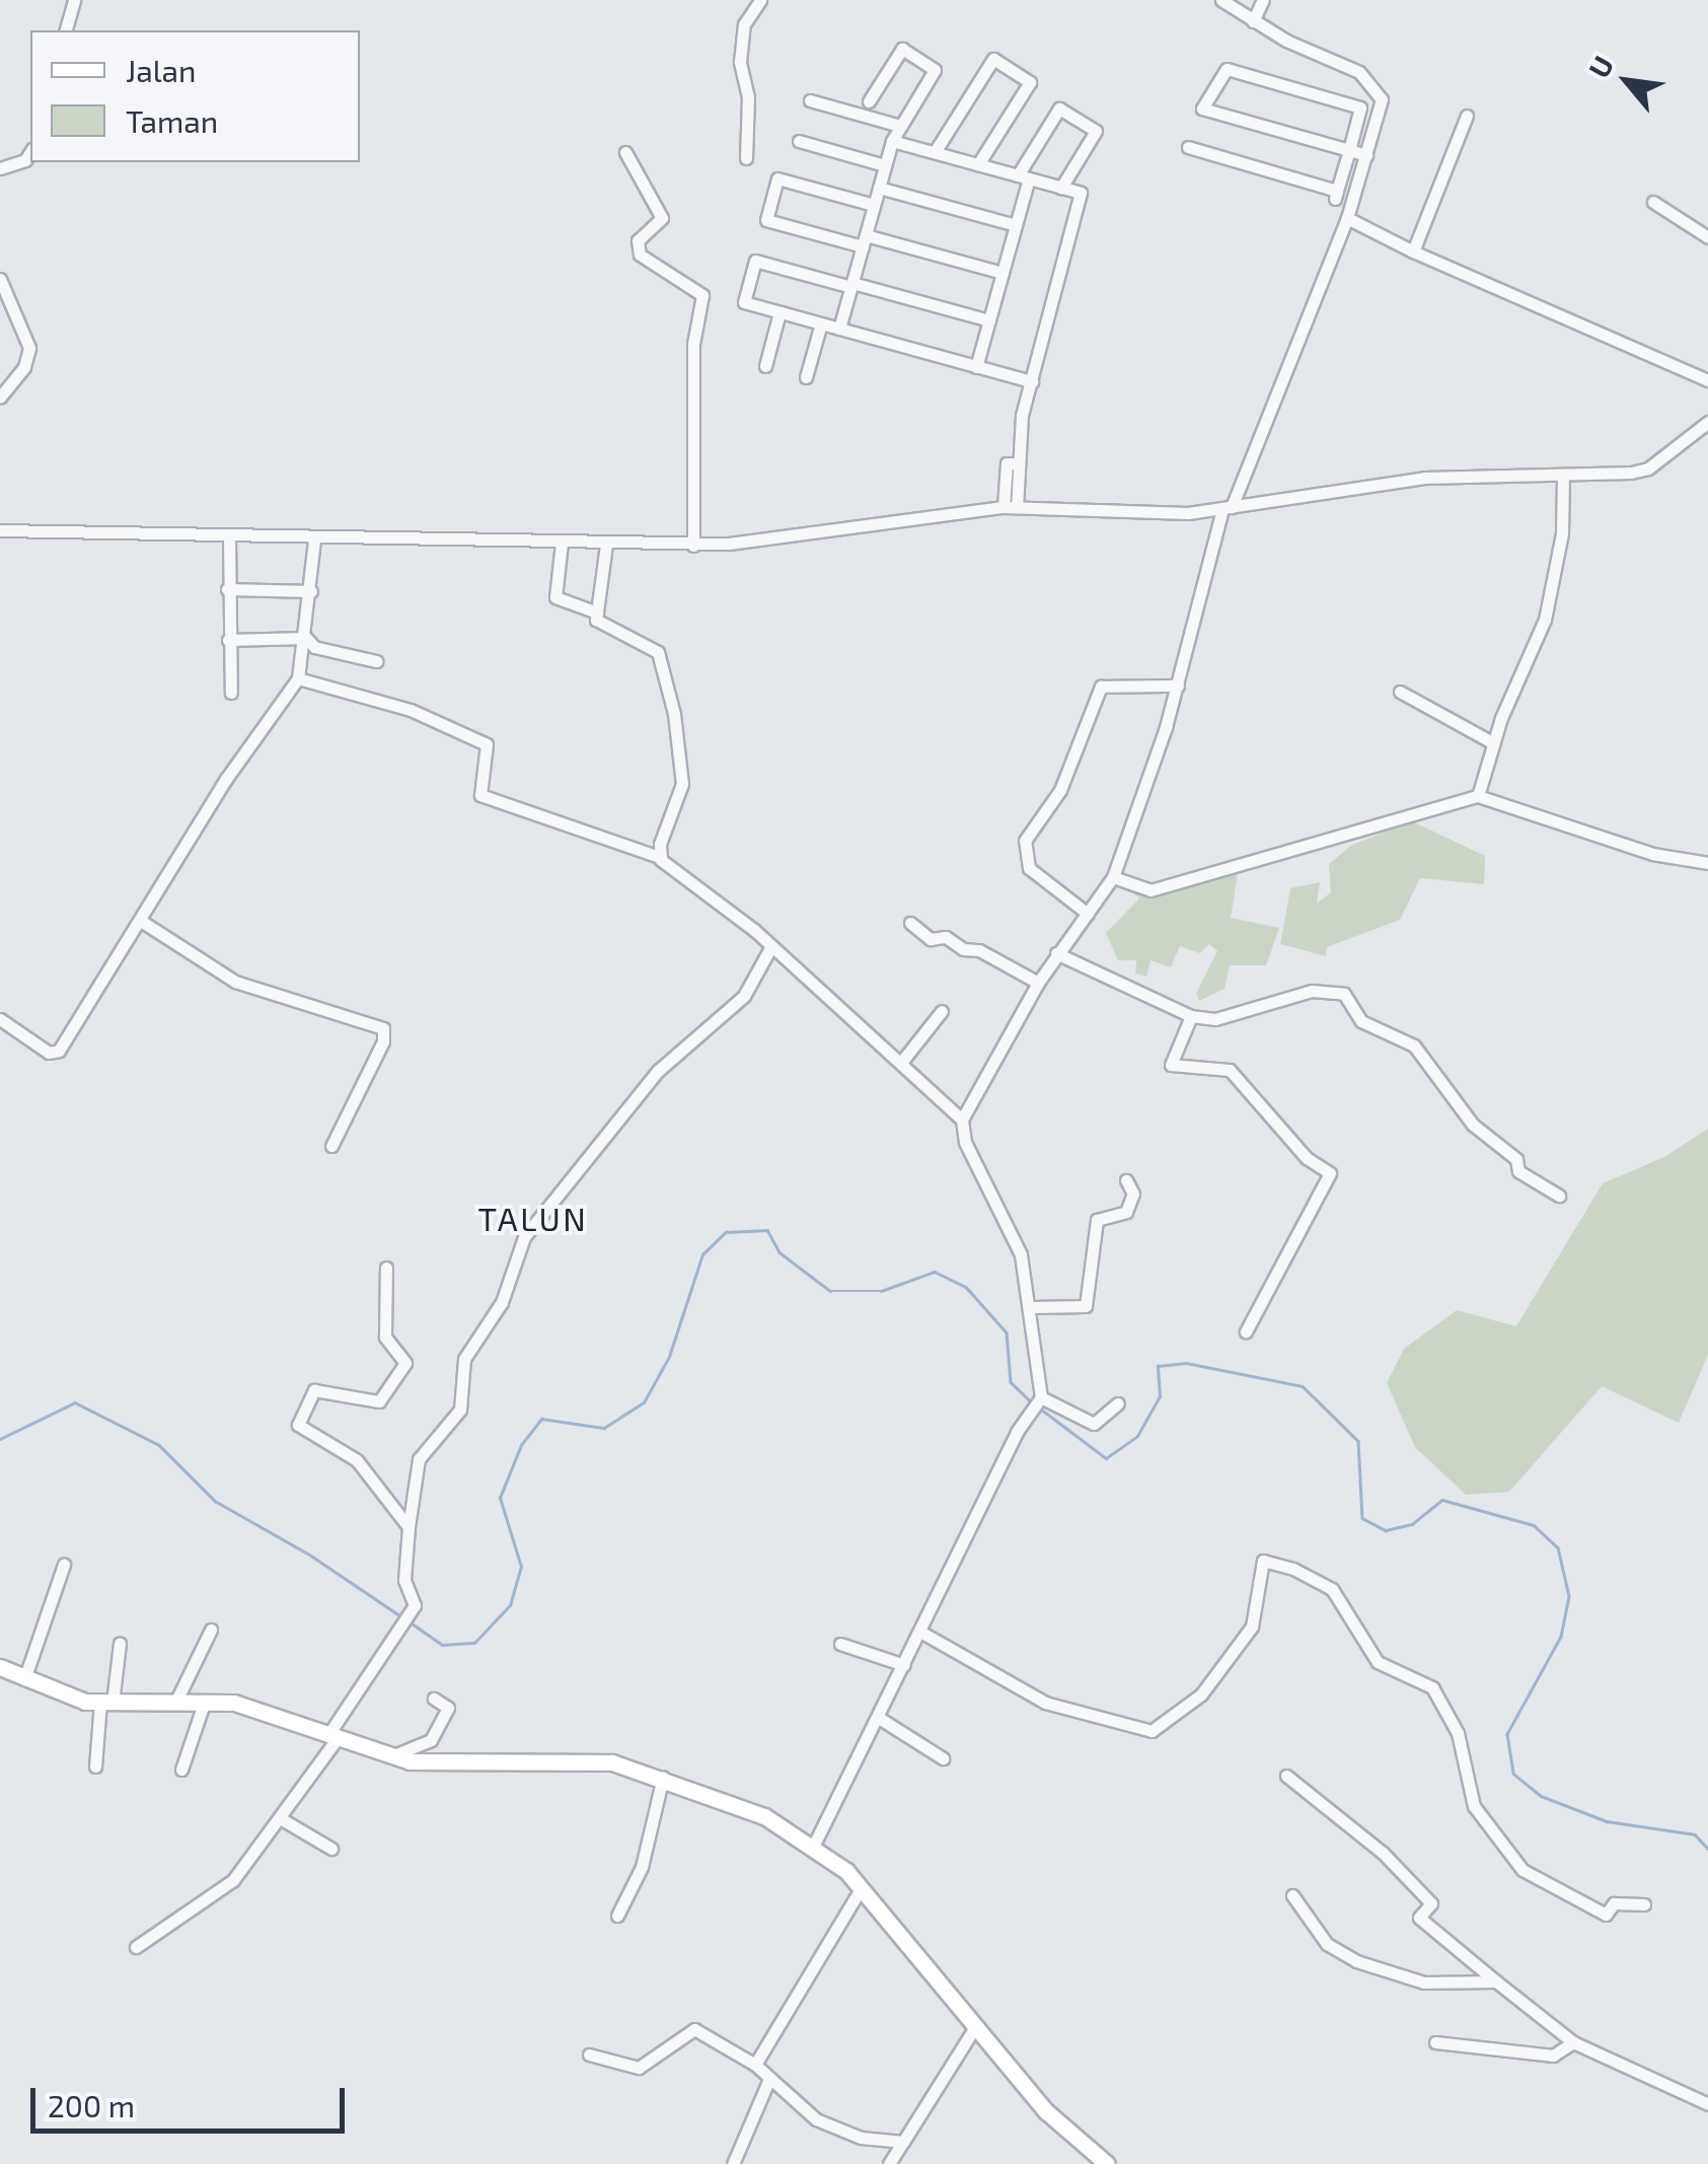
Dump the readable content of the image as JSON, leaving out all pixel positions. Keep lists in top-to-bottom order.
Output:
{
  "districts": ["TALUN"],
  "legend": ["Jalan", "Taman"],
  "scale_bar": "200 m",
  "north": "top left"
}
